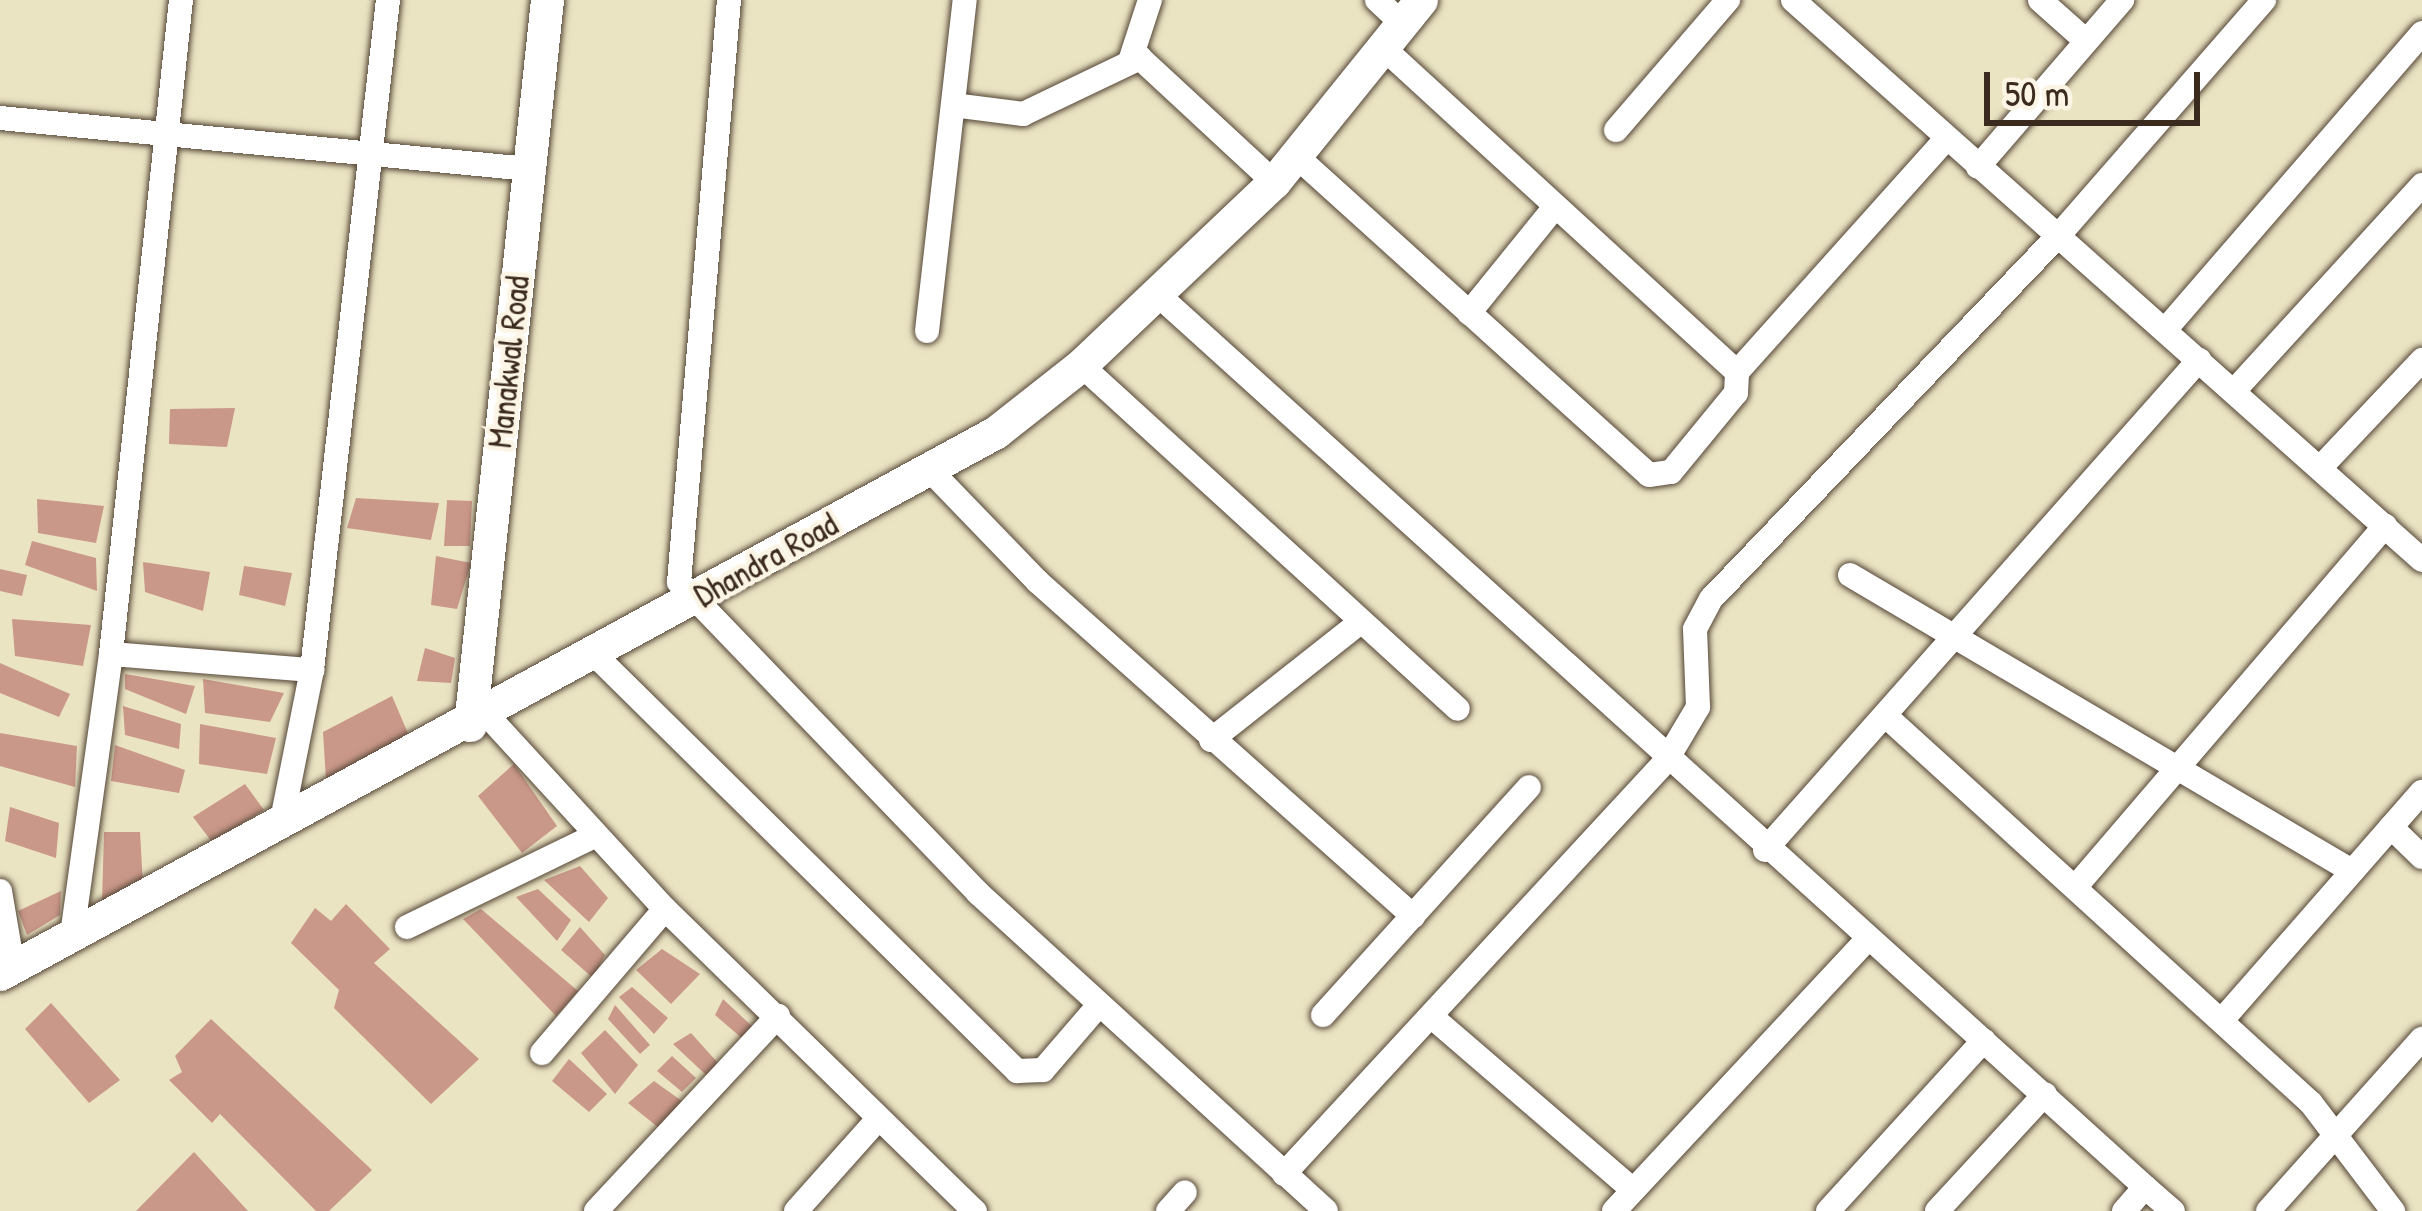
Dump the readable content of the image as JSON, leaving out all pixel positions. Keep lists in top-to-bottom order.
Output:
{
  "streets": {
    "street": ["Manakwal Road", "Dhandra Road"]
  },
  "crossings": [
    ["Manakwal Road", "Dhandra Road"]
  ],
  "scale_bar": "50 m"
}
